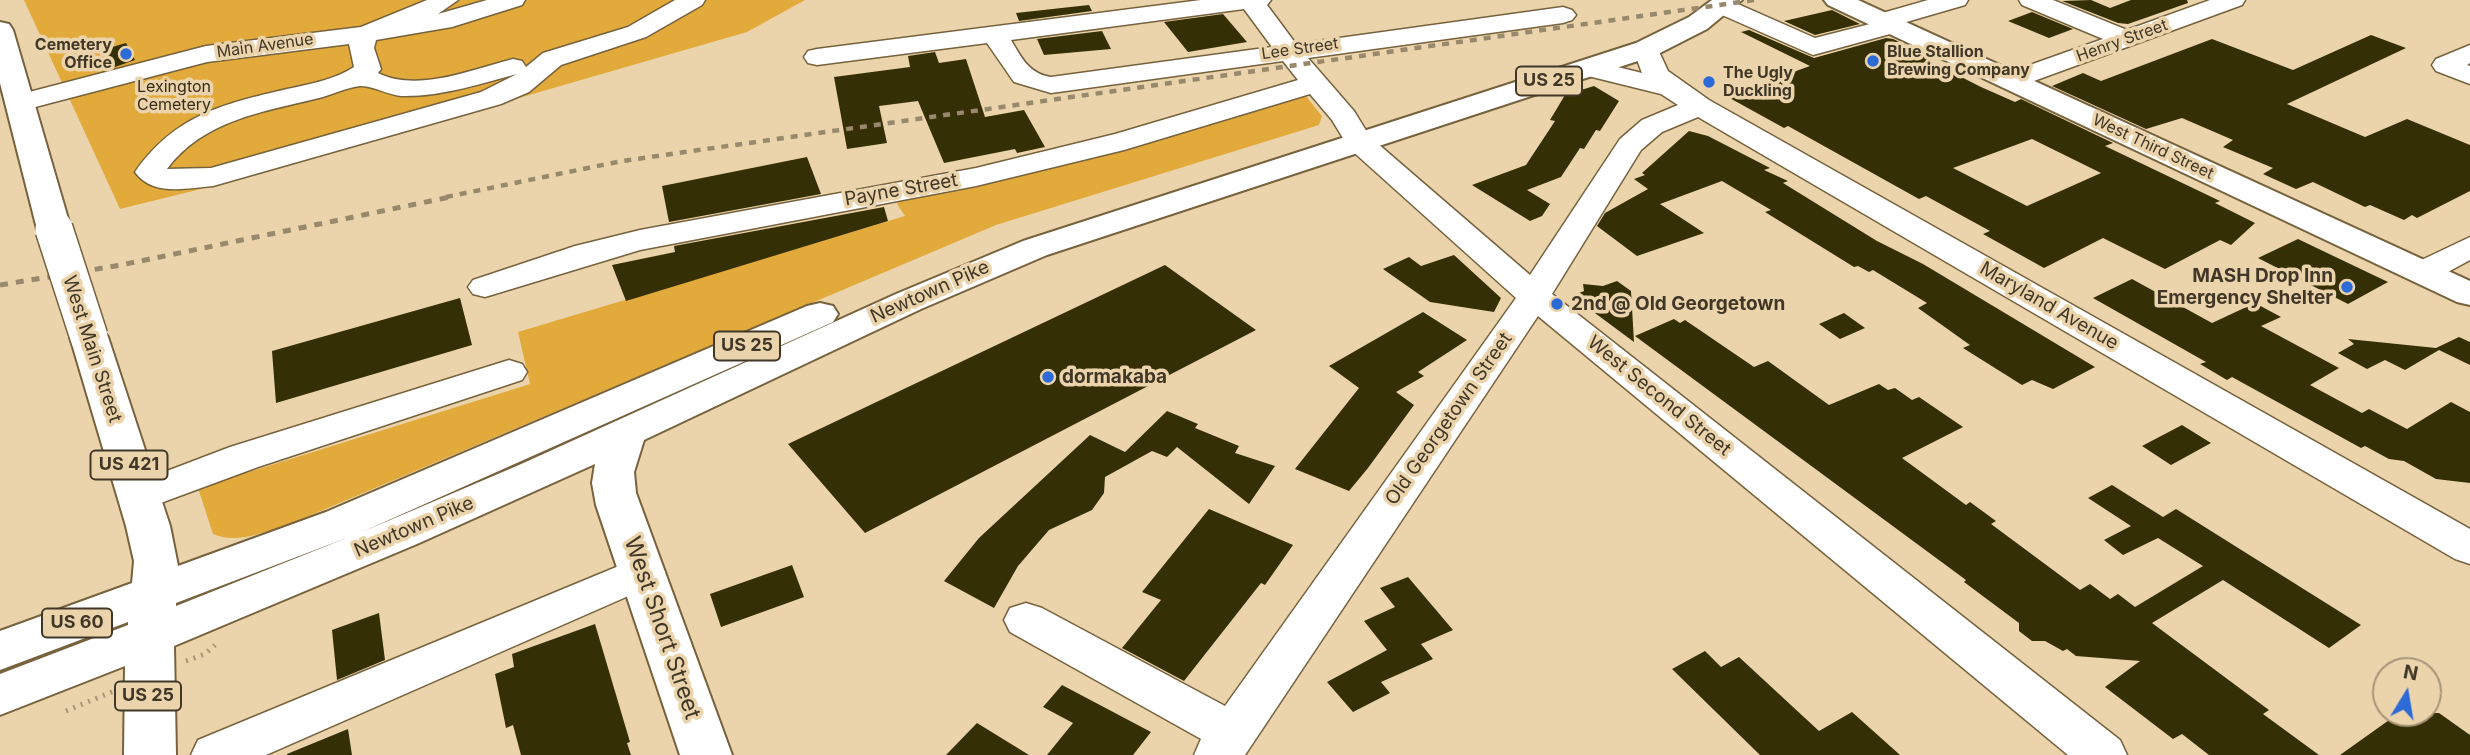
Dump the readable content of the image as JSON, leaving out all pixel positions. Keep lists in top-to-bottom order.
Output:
{
  "streets": {
    "main road": [
      "US 25",
      "West Third Street",
      "Newtown Pike",
      "West Main Street",
      "US 421",
      "US 60",
      "West Short Street"
    ],
    "street": [
      "Henry Street",
      "Main Avenue",
      "Lee Street",
      "Payne Street",
      "Maryland Avenue",
      "West Second Street",
      "Old Georgetown Street"
    ]
  },
  "crossings": [
    ["Henry Street", "West Third Street"],
    ["Main Avenue", "West Main Street"],
    ["Lee Street", "West Second Street"],
    ["Payne Street", "West Second Street"],
    ["Newtown Pike", "Maryland Avenue"],
    ["Newtown Pike", "West Main Street"],
    ["Newtown Pike", "West Second Street"],
    ["Newtown Pike", "US 60"],
    ["Newtown Pike", "West Short Street"],
    ["Maryland Avenue", "Old Georgetown Street"],
    ["West Main Street", "US 60"],
    ["West Second Street", "Old Georgetown Street"]
  ],
  "parks": ["Lexington Cemetery"],
  "places": [
    "Cemetery Office",
    "Blue Stallion Brewing Company",
    "The Ugly Duckling",
    "MASH Drop Inn Emergency Shelter",
    "2nd @ Old Georgetown",
    "dormakaba"
  ],
  "north": "top"
}
